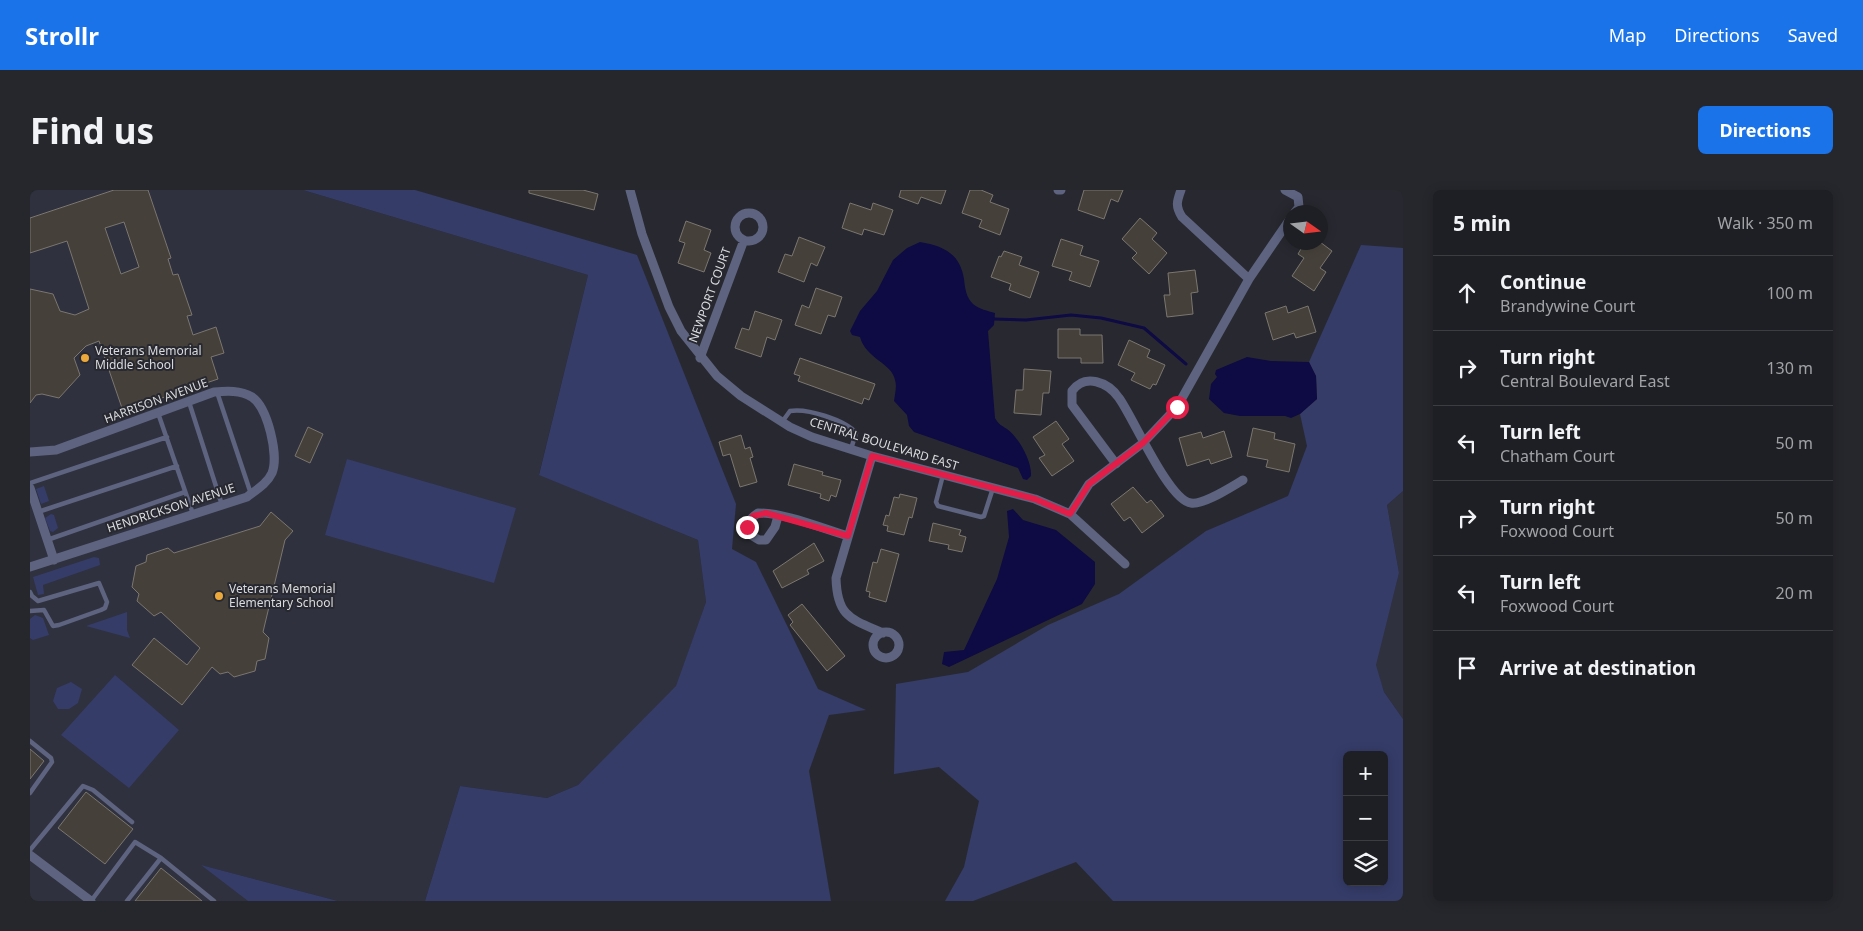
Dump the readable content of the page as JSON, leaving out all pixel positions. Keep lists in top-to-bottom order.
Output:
{
  "streets": {
    "street": [
      "NEWPORT COURT",
      "HARRISON AVENUE",
      "CENTRAL BOULEVARD EAST",
      "HENDRICKSON AVENUE"
    ]
  },
  "crossings": [
    ["NEWPORT COURT", "CENTRAL BOULEVARD EAST"],
    ["HARRISON AVENUE", "HENDRICKSON AVENUE"]
  ],
  "places": ["Veterans Memorial Middle School", "Veterans Memorial Elementary School"],
  "north": "right",
  "page": {
    "header": "Strollr",
    "nav": ["Map", "Directions", "Saved"],
    "buttons": "Directions",
    "title": "Find us",
    "heading": ["5 min", "Walk · 350 m"],
    "list": [
      ["Continue", "Brandywine Court", "100 m"],
      ["Turn right", "Central Boulevard East", "130 m"],
      ["Turn left", "Chatham Court", "50 m"],
      ["Turn right", "Foxwood Court", "50 m"],
      ["Turn left", "Foxwood Court", "20 m"],
      "Arrive at destination"
    ],
    "map_buttons": ["+", "−"]
  }
}
